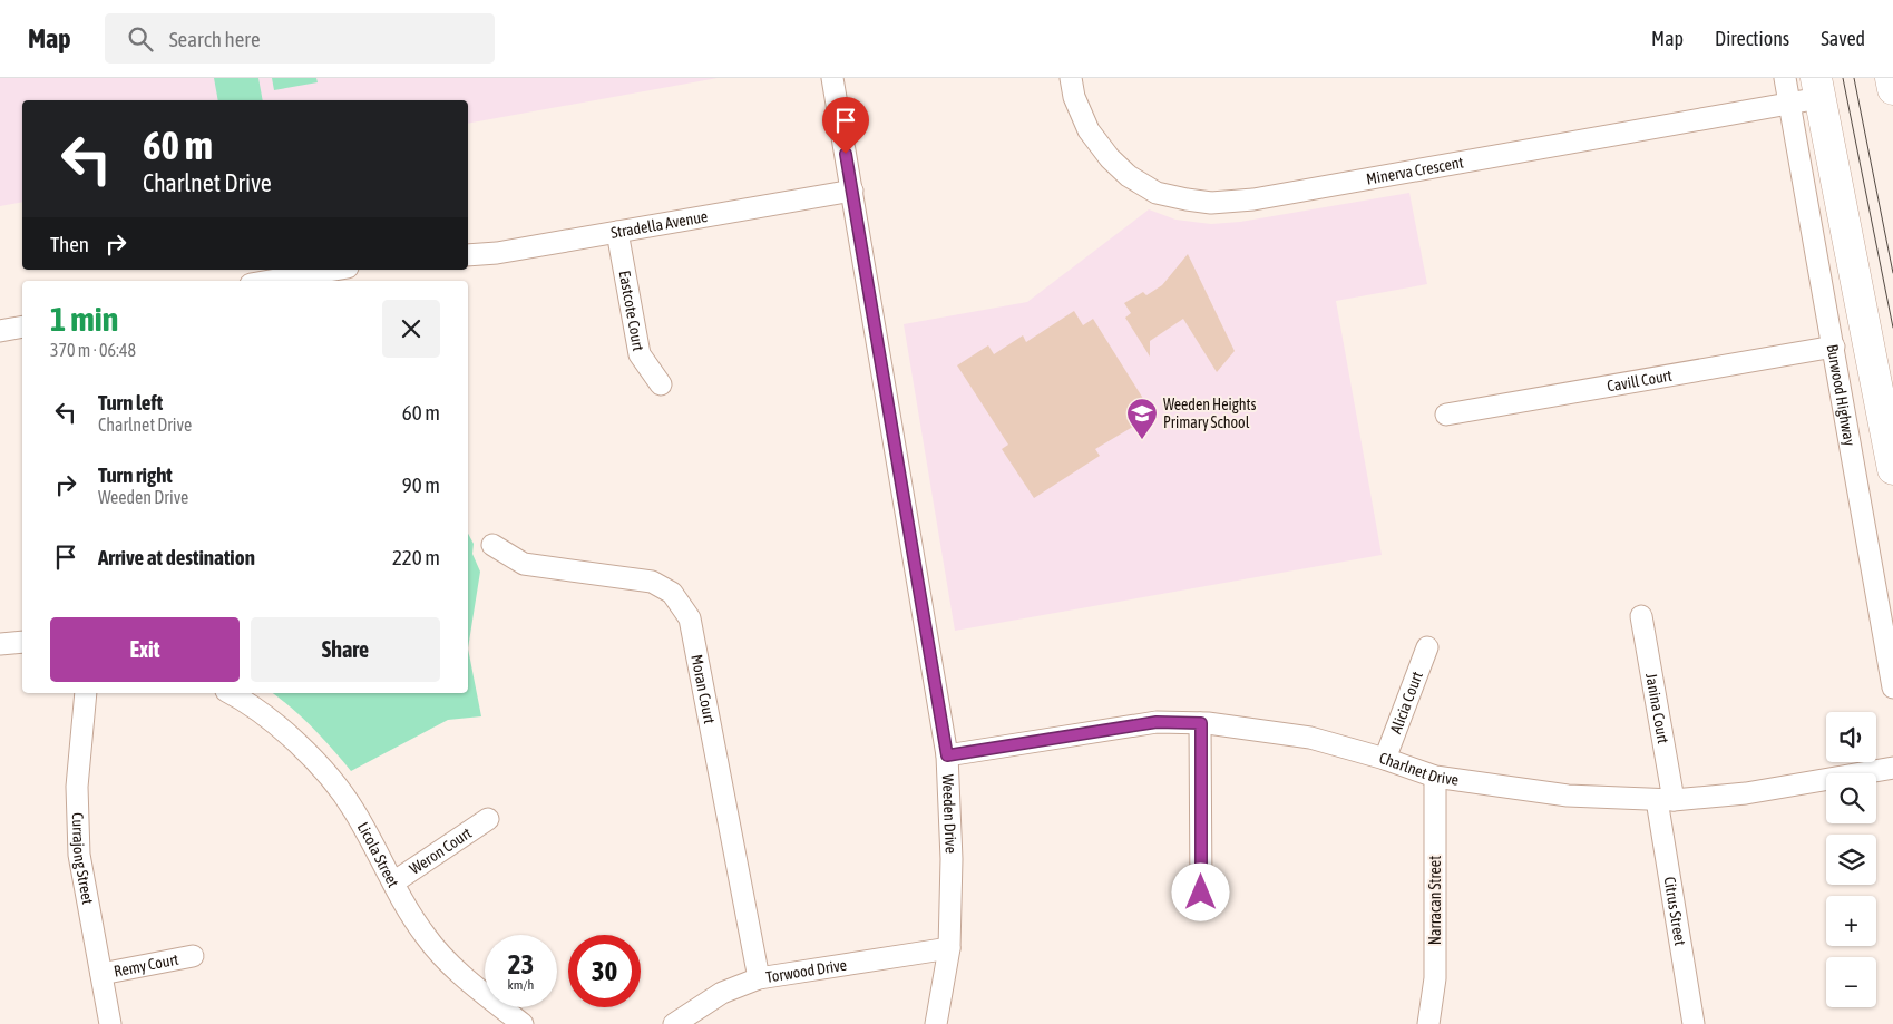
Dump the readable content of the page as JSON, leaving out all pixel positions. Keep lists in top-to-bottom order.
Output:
{
  "streets": {
    "street": [
      "Minerva Crescent",
      "Stradella Avenue",
      "Eastcote Court",
      "Cavill Court",
      "Burwood Highway",
      "Moran Court",
      "Alicia Court",
      "Janina Court",
      "Charlnet Drive",
      "Weeden Drive",
      "Weron Court",
      "Licola Street",
      "Currajong Street",
      "Narracan Street",
      "Citrus Street",
      "Remy Court",
      "Torwood Drive"
    ]
  },
  "crossings": [
    ["Minerva Crescent", "Burwood Highway"],
    ["Stradella Avenue", "Eastcote Court"],
    ["Stradella Avenue", "Weeden Drive"],
    ["Cavill Court", "Burwood Highway"],
    ["Moran Court", "Torwood Drive"],
    ["Alicia Court", "Charlnet Drive"],
    ["Janina Court", "Charlnet Drive"],
    ["Janina Court", "Citrus Street"],
    ["Charlnet Drive", "Weeden Drive"],
    ["Charlnet Drive", "Narracan Street"],
    ["Charlnet Drive", "Citrus Street"],
    ["Weeden Drive", "Torwood Drive"],
    ["Weron Court", "Licola Street"],
    ["Currajong Street", "Remy Court"]
  ],
  "places": {
    "school or university": ["Weeden Heights Primary School"]
  },
  "page": {
    "header": "Map",
    "search": "Search here",
    "nav": ["Map", "Directions", "Saved"],
    "turn": ["60 m", "Charlnet Drive"],
    "then": "Then",
    "heading": ["1 min", "370 m · 06:48"],
    "list": [
      {
        "name": "Turn left",
        "note": "Charlnet Drive",
        "value": "60 m"
      },
      {
        "name": "Turn right",
        "note": "Weeden Drive",
        "value": "90 m"
      },
      {
        "name": "Arrive at destination",
        "value": "220 m"
      }
    ],
    "buttons": ["Exit", "Share"],
    "map_buttons": ["+", "−"],
    "speed": "23 km/h",
    "limit": "30"
  }
}
